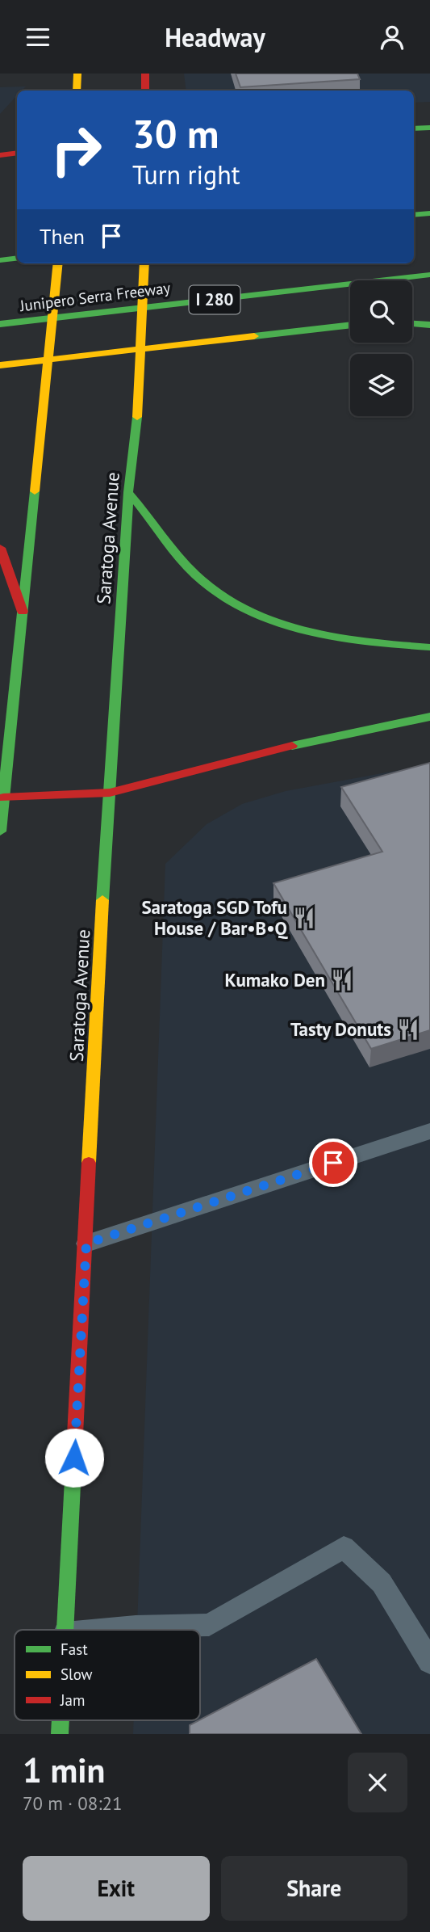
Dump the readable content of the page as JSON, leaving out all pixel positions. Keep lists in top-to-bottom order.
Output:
{
  "streets": {
    "main road": ["Junipero Serra Freeway", "I 280", "Saratoga Avenue"]
  },
  "places": {
    "restaurant": ["Saratoga SGD Tofu House / Bar•B•Q", "Kumako Den", "Tasty Donuts"]
  },
  "legend": ["Fast", "Slow", "Jam"],
  "page": {
    "header": "Headway",
    "turn": ["30 m", "Turn right"],
    "then": "Then",
    "heading": ["1 min", "70 m · 08:21"],
    "buttons": ["Exit", "Share"]
  }
}
